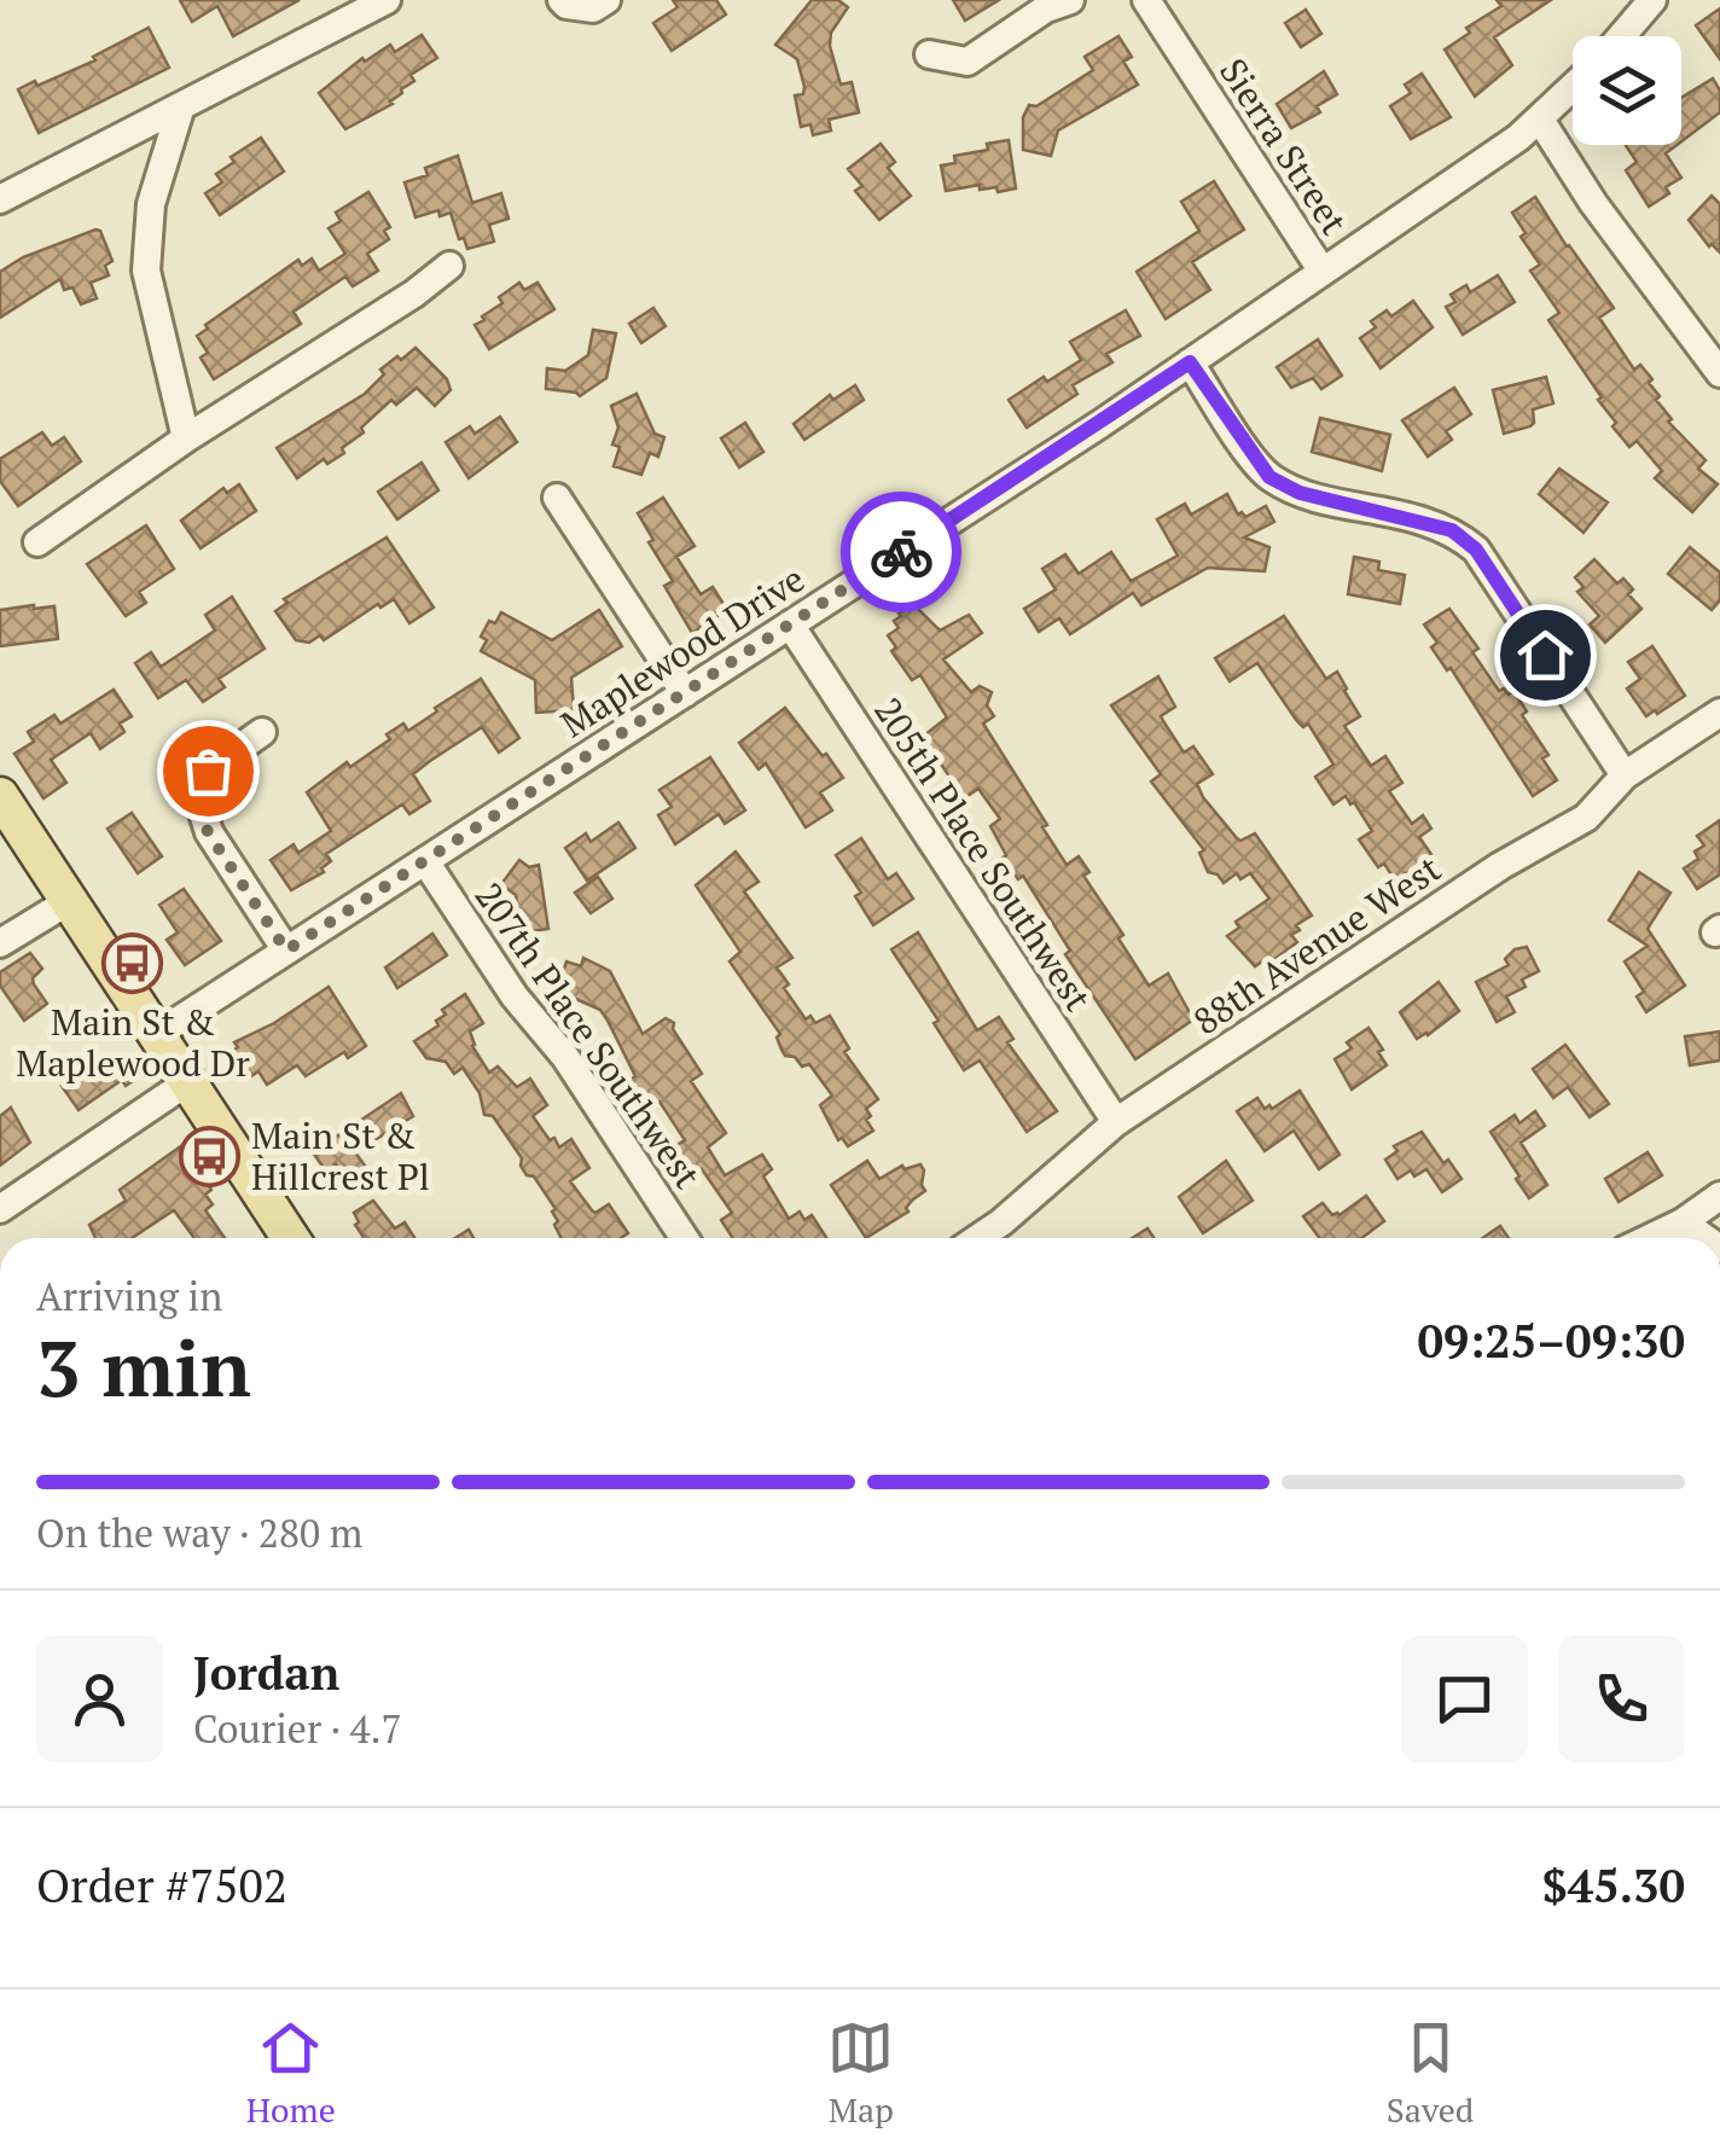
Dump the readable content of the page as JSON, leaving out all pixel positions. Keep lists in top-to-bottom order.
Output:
{
  "streets": {
    "street": [
      "Sierra Street",
      "Maplewood Drive",
      "205th Place Southwest",
      "88th Avenue West",
      "207th Place Southwest"
    ]
  },
  "crossings": [
    ["Sierra Street", "Maplewood Drive"],
    ["Maplewood Drive", "205th Place Southwest"],
    ["Maplewood Drive", "207th Place Southwest"],
    ["205th Place Southwest", "88th Avenue West"]
  ],
  "places": {
    "bus stop": ["Main St & Maplewood Dr", "Main St & Hillcrest Pl"]
  },
  "page": {
    "heading": ["3 min", "Arriving in", "09:25–09:30"],
    "panel": [
      "Jordan",
      "Courier · 4.7",
      "Order #7502",
      "$45.30"
    ],
    "bar": "On the way · 280 m",
    "tabs": ["Home", "Map", "Saved"]
  }
}
